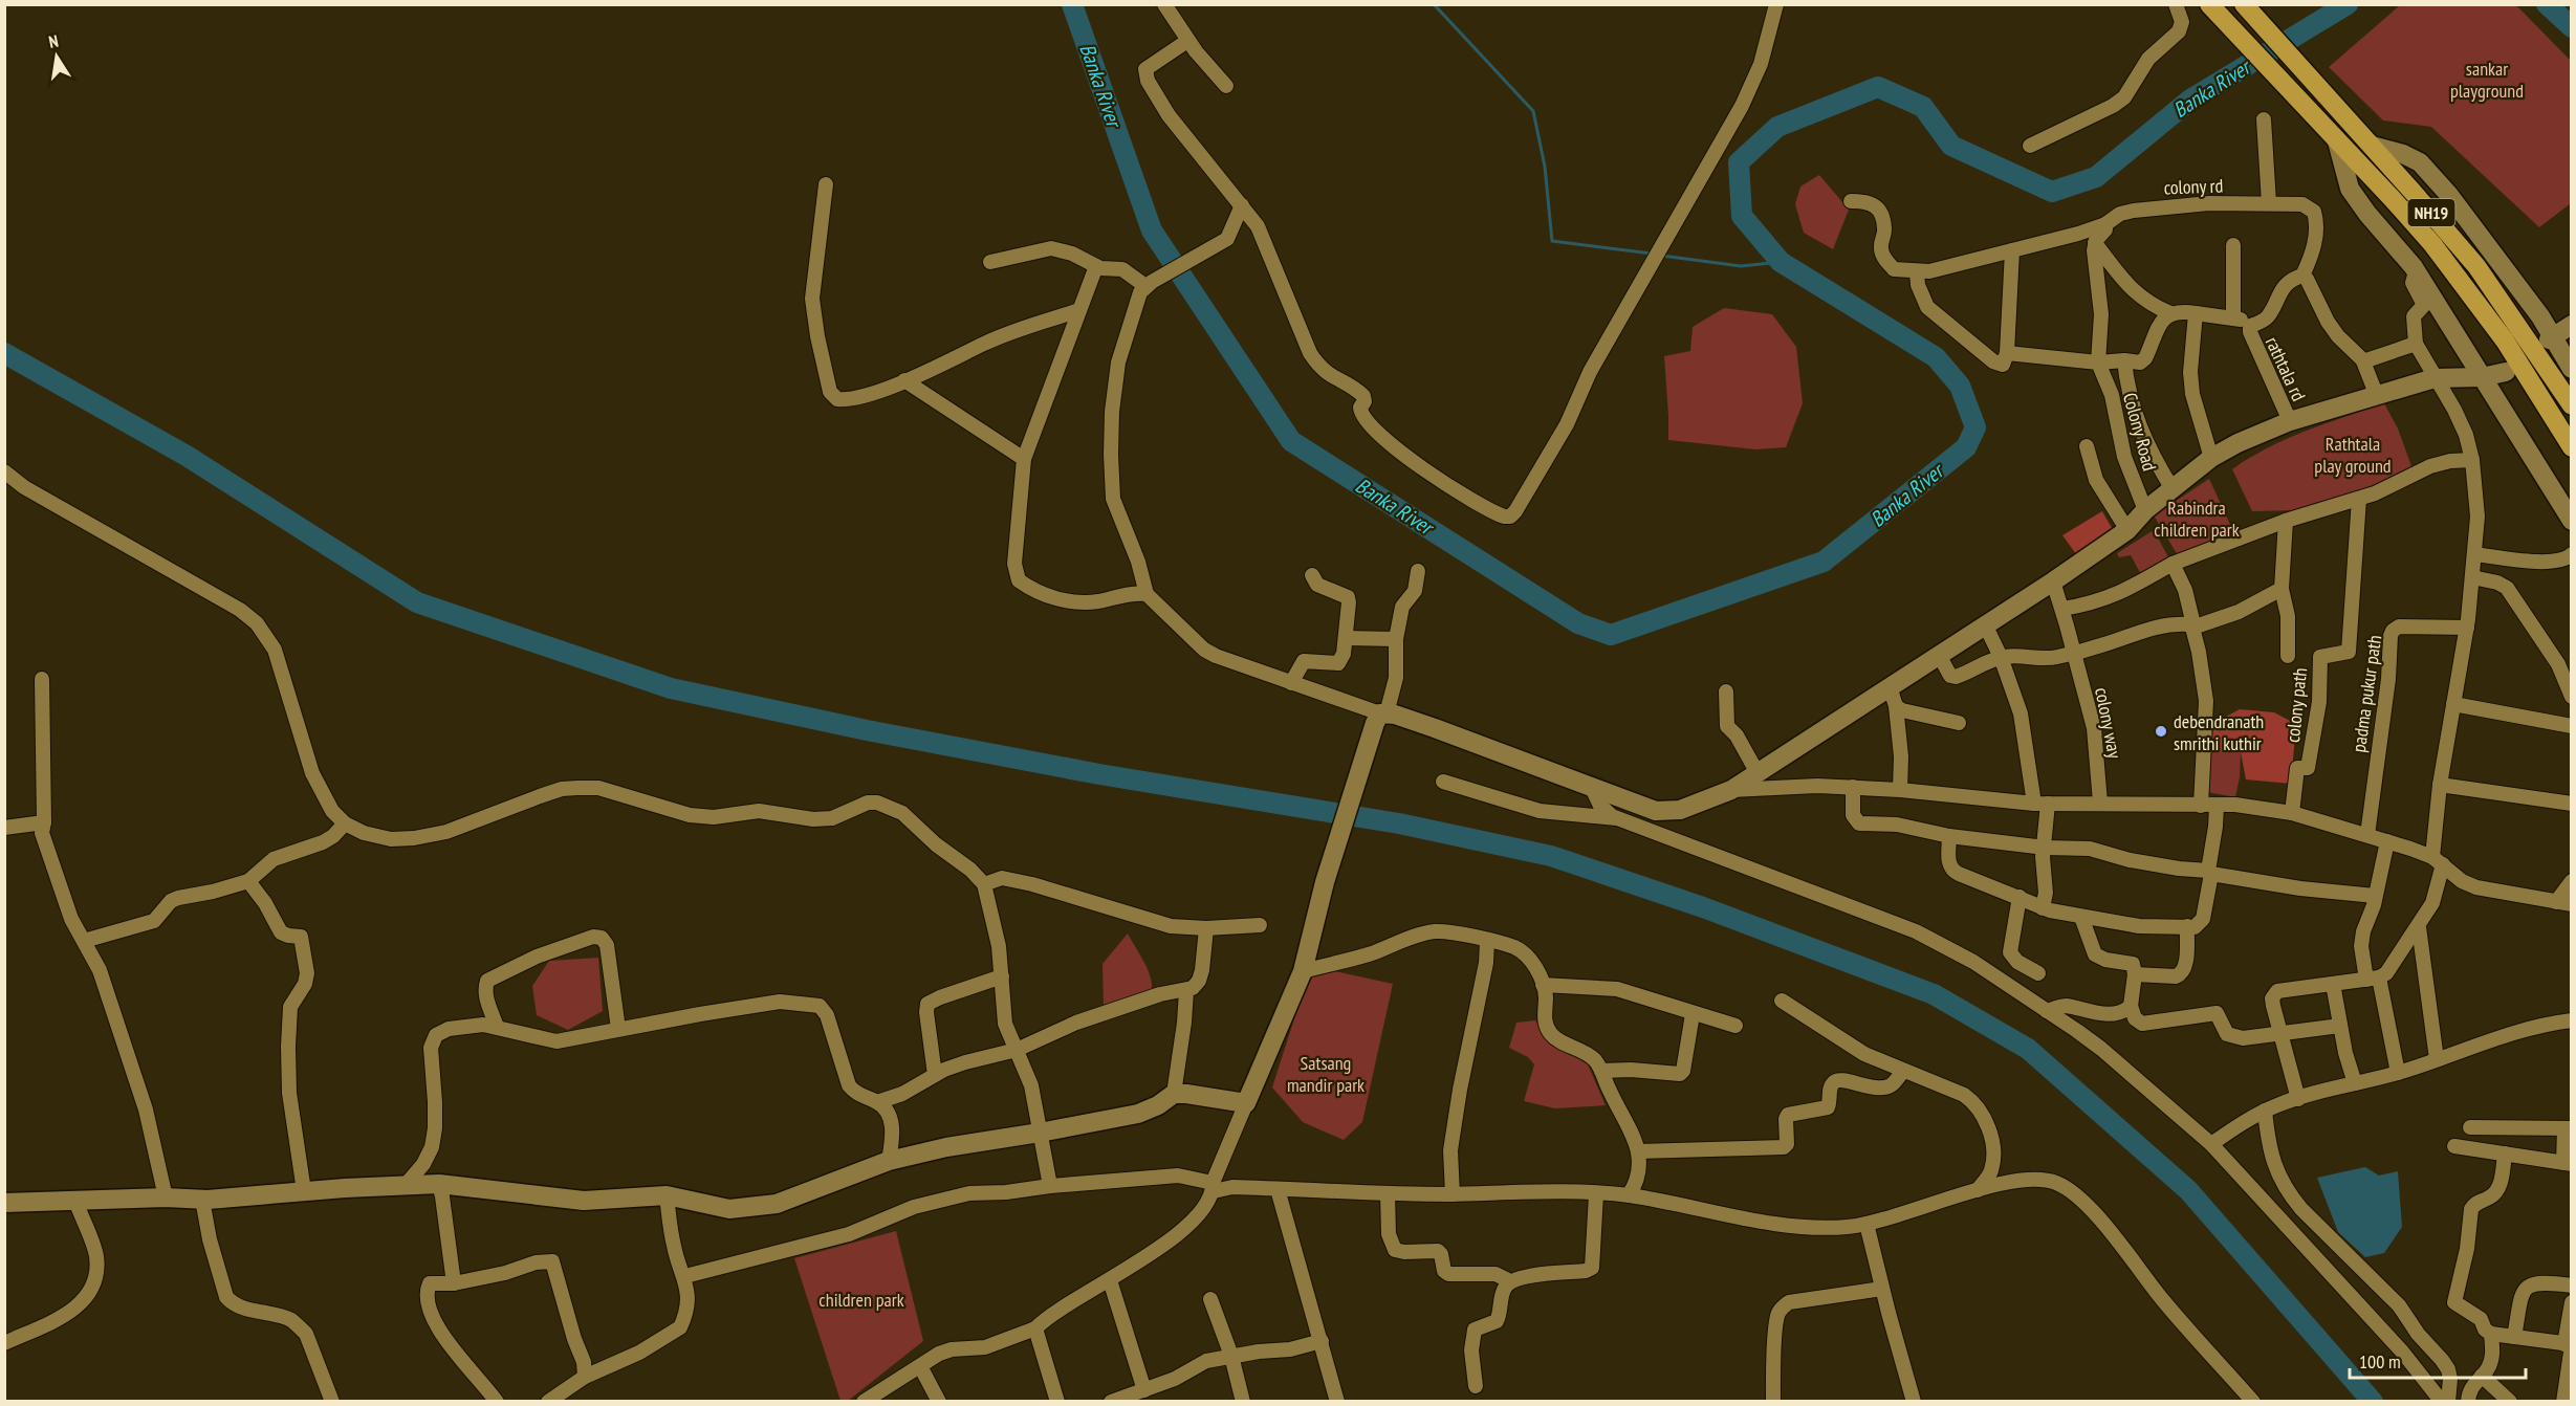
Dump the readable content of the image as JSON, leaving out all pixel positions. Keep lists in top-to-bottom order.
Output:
{
  "streets": {
    "highway": ["NH19"],
    "street": [
      "colony rd",
      "rathtala rd",
      "Colony Road",
      "padma pukur path",
      "colony path",
      "colony way"
    ]
  },
  "crossings": [
    ["colony rd", "rathtala rd"]
  ],
  "water": ["Banka River"],
  "parks": [
    "sankar playground",
    "Rathtala play ground",
    "Rabindra children park",
    "Satsang mandir park",
    "children park"
  ],
  "places": ["debendranath smrithi kuthir"],
  "scale_bar": "100 m",
  "north": "top"
}
